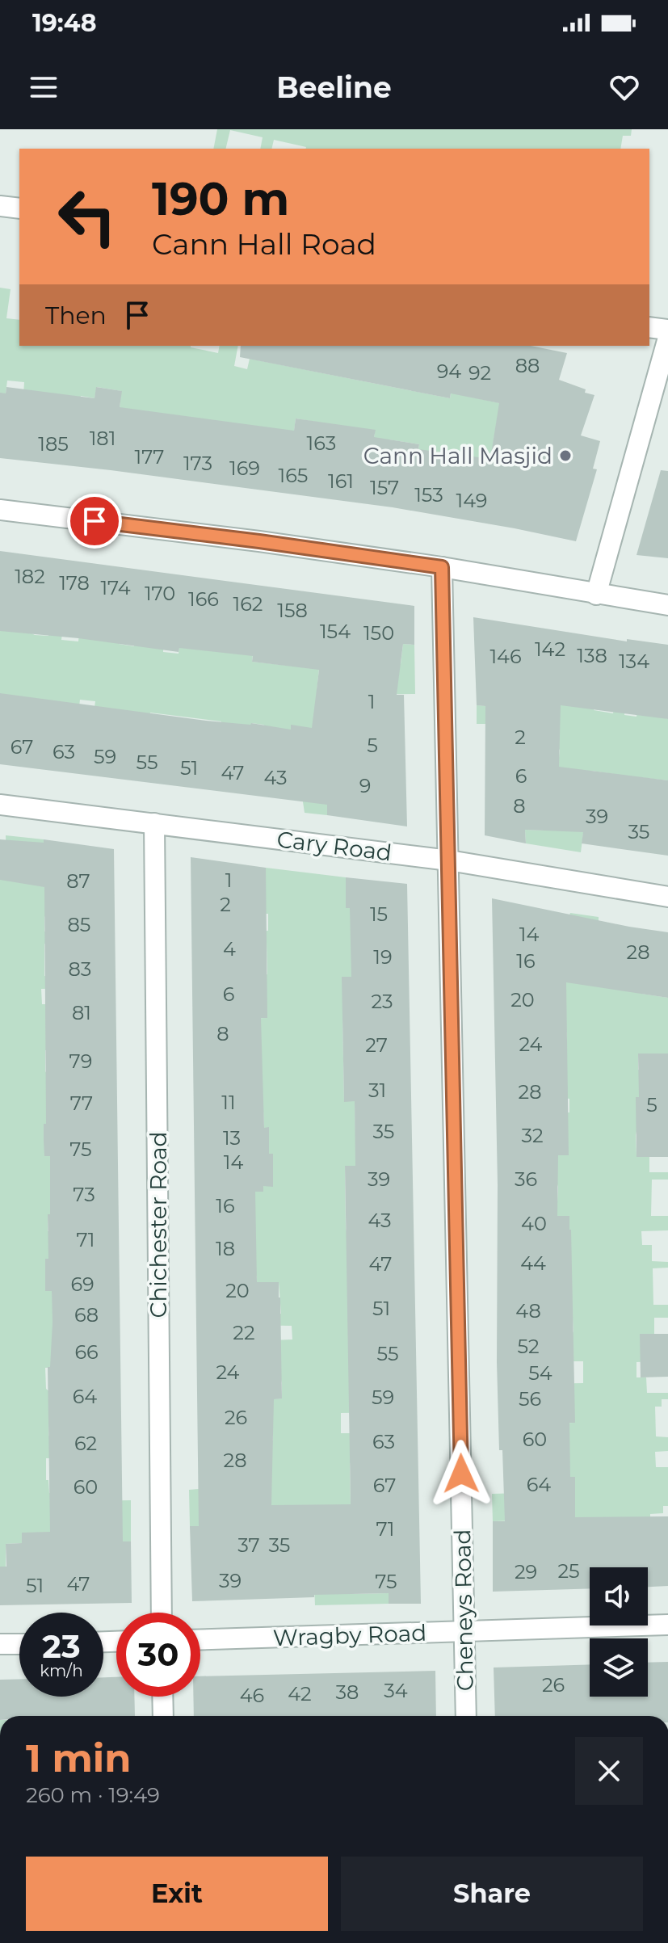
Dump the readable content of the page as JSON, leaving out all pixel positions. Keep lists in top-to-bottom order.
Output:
{
  "streets": {
    "street": [
      "Cary Road",
      "Chichester Road",
      "Cheneys Road",
      "Wragby Road"
    ]
  },
  "crossings": [
    ["Cary Road", "Chichester Road"],
    ["Cary Road", "Cheneys Road"],
    ["Cheneys Road", "Wragby Road"]
  ],
  "places": ["Cann Hall Masjid"],
  "house_numbers": [
    "88",
    "94",
    "92",
    "181",
    "163",
    "185",
    "177",
    "173",
    "169",
    "165",
    "161",
    "157",
    "153",
    "149",
    "182",
    "178",
    "174",
    "170",
    "166",
    "162",
    "158",
    "154",
    "150",
    "142",
    "138",
    "146",
    "134",
    "1",
    "2",
    "5",
    "67",
    "63",
    "59",
    "55",
    "51",
    "47",
    "6",
    "43",
    "9",
    "8",
    "39",
    "35",
    "1",
    "87",
    "2",
    "15",
    "85",
    "14",
    "4",
    "28",
    "19",
    "16",
    "83",
    "6",
    "20",
    "23",
    "81",
    "8",
    "24",
    "27",
    "79",
    "31",
    "28",
    "11",
    "77",
    "5",
    "35",
    "32",
    "13",
    "75",
    "14",
    "39",
    "36",
    "73",
    "16",
    "43",
    "40",
    "71",
    "18",
    "44",
    "47",
    "69",
    "20",
    "51",
    "48",
    "68",
    "22",
    "52",
    "66",
    "55",
    "24",
    "54",
    "64",
    "59",
    "56",
    "26",
    "60",
    "63",
    "62",
    "28",
    "64",
    "67",
    "60",
    "71",
    "37",
    "35",
    "25",
    "29",
    "39",
    "75",
    "47",
    "51",
    "26",
    "34",
    "38",
    "42",
    "46"
  ],
  "page": {
    "status": "19:48",
    "header": "Beeline",
    "turn": ["190 m", "Cann Hall Road"],
    "then": "Then",
    "speed": "23 km/h",
    "limit": "30",
    "heading": ["1 min", "260 m · 19:49"],
    "buttons": ["Exit", "Share"]
  }
}
